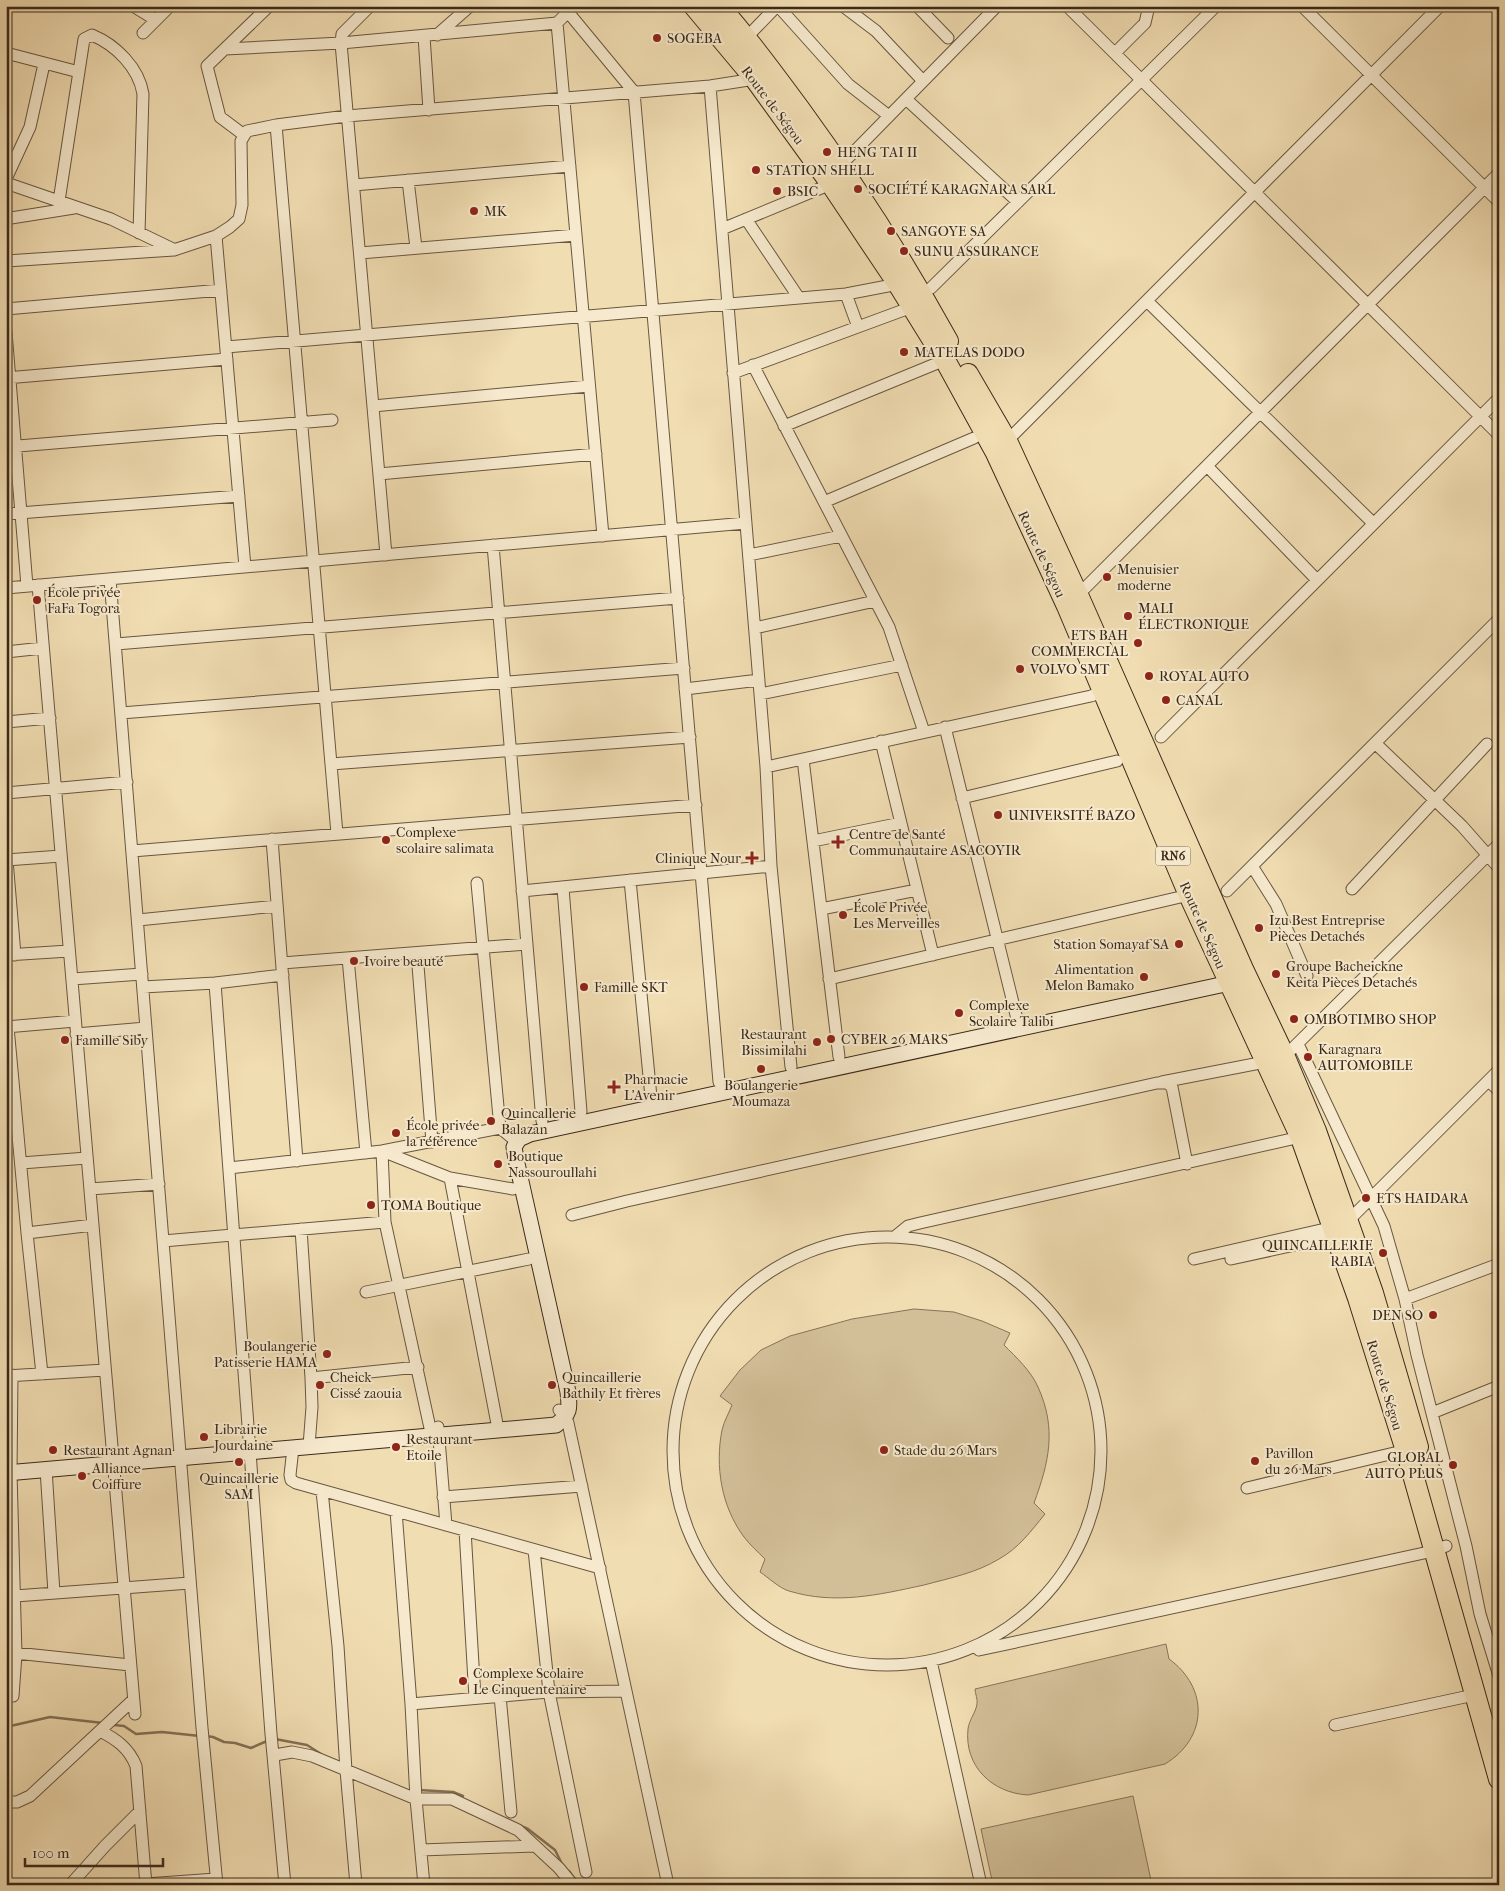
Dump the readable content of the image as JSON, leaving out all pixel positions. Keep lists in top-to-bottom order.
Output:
{
  "streets": {
    "highway": ["Route de Ségou", "RN6"]
  },
  "places": {
    "other": [
      "SOGEBA",
      "HENG TAI II",
      "STATION SHELL",
      "SOCIÉTÉ KARAGNARA SARL",
      "BSIC",
      "MK",
      "SANGOYE SA",
      "SUNU ASSURANCE",
      "MATELAS DODO",
      "Menuisier moderne",
      "École privée FaFa Togora",
      "MALI ÉLECTRONIQUE",
      "ETS BAH COMMERCIAL",
      "VOLVO SMT",
      "ROYAL AUTO",
      "CANAL",
      "UNIVERSITÉ BAZO",
      "Complexe scolaire salimata",
      "École Privée Les Merveilles",
      "Izu Best Entreprise Pièces Detachés",
      "Station Somayaf SA",
      "Ivoire beauté",
      "Groupe Bacheickne Keita Pièces Detachés",
      "Alimentation Melon Bamako",
      "Famille SKT",
      "Complexe Scolaire Talibi",
      "OMBOTIMBO SHOP",
      "CYBER 26 MARS",
      "Famille Siby",
      "Restaurant Bissimilahi",
      "Karagnara AUTOMOBILE",
      "Boulangerie Moumaza",
      "Quincallerie Balazan",
      "École privée la référence",
      "Boutique Nassouroullahi",
      "ETS HAIDARA",
      "TOMA Boutique",
      "QUINCAILLERIE RABIA",
      "DEN SO",
      "Boulangerie Patisserie HAMA",
      "Cheick Cissé zaouia",
      "Quincaillerie Bathily Et frères",
      "Librairie Jourdaine",
      "Restaurant Etoile",
      "Restaurant Agnan",
      "Stade du 26 Mars",
      "Pavillon du 26 Mars",
      "Quincaillerie SAM",
      "GLOBAL AUTO PLUS",
      "Alliance Coiffure",
      "Complexe Scolaire Le Cinquentenaire"
    ],
    "health": ["Centre de Santé Communautaire ASACOYIR", "Clinique Nour", "Pharmacie L'Avenir"]
  },
  "scale_bar": "100 m"
}
